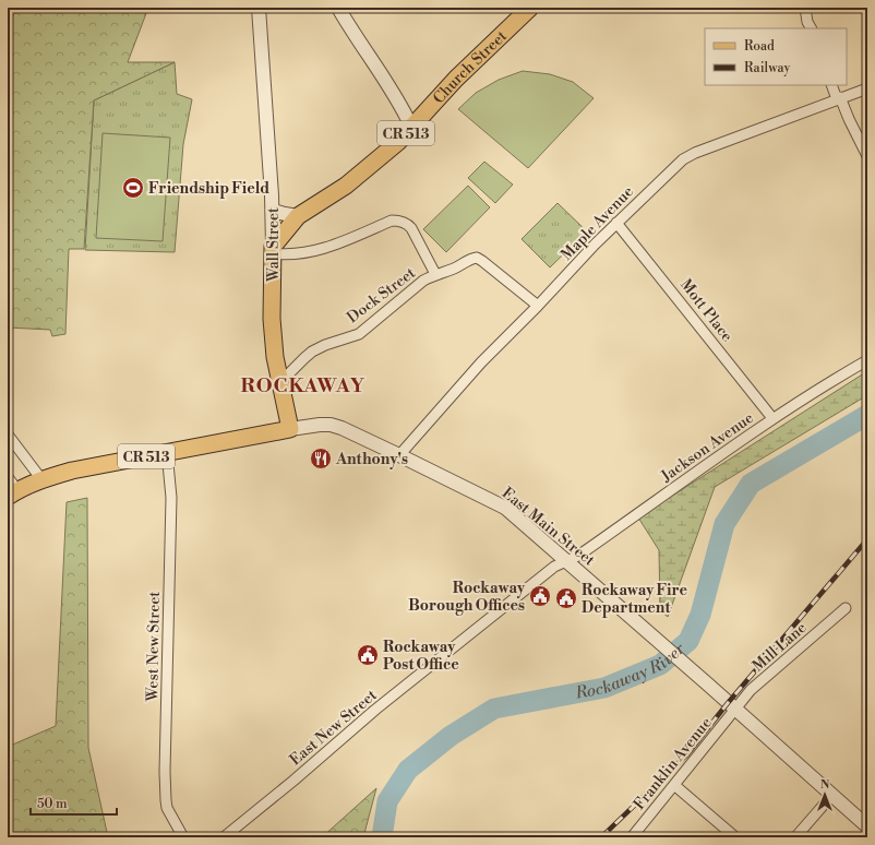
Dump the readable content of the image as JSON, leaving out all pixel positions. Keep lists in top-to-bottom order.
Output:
{
  "streets": {
    "main road": ["Church Street", "CR 513", "Wall Street"],
    "street": [
      "Maple Avenue",
      "Dock Street",
      "Mott Place",
      "Jackson Avenue",
      "East Main Street",
      "West New Street",
      "Mill Lane",
      "East New Street",
      "Franklin Avenue"
    ]
  },
  "crossings": [
    ["Church Street", "Wall Street"],
    ["Church Street", "Dock Street"],
    ["CR 513", "Wall Street"],
    ["CR 513", "East Main Street"],
    ["CR 513", "West New Street"],
    ["Maple Avenue", "Dock Street"],
    ["Maple Avenue", "Mott Place"],
    ["Maple Avenue", "East Main Street"],
    ["Wall Street", "Dock Street"],
    ["Wall Street", "East Main Street"],
    ["Mott Place", "Jackson Avenue"],
    ["Jackson Avenue", "East Main Street"],
    ["Jackson Avenue", "East New Street"],
    ["East Main Street", "Mill Lane"],
    ["East Main Street", "East New Street"],
    ["East Main Street", "Franklin Avenue"],
    ["Mill Lane", "Franklin Avenue"]
  ],
  "districts": ["ROCKAWAY"],
  "water": ["Rockaway River"],
  "places": {
    "sports": ["Friendship Field"],
    "restaurant": ["Anthony's"],
    "public building": ["Rockaway Borough Offices", "Rockaway Fire Department", "Rockaway Post Office"]
  },
  "legend": ["Road", "Railway"],
  "scale_bar": "50 m",
  "north": "top"
}
